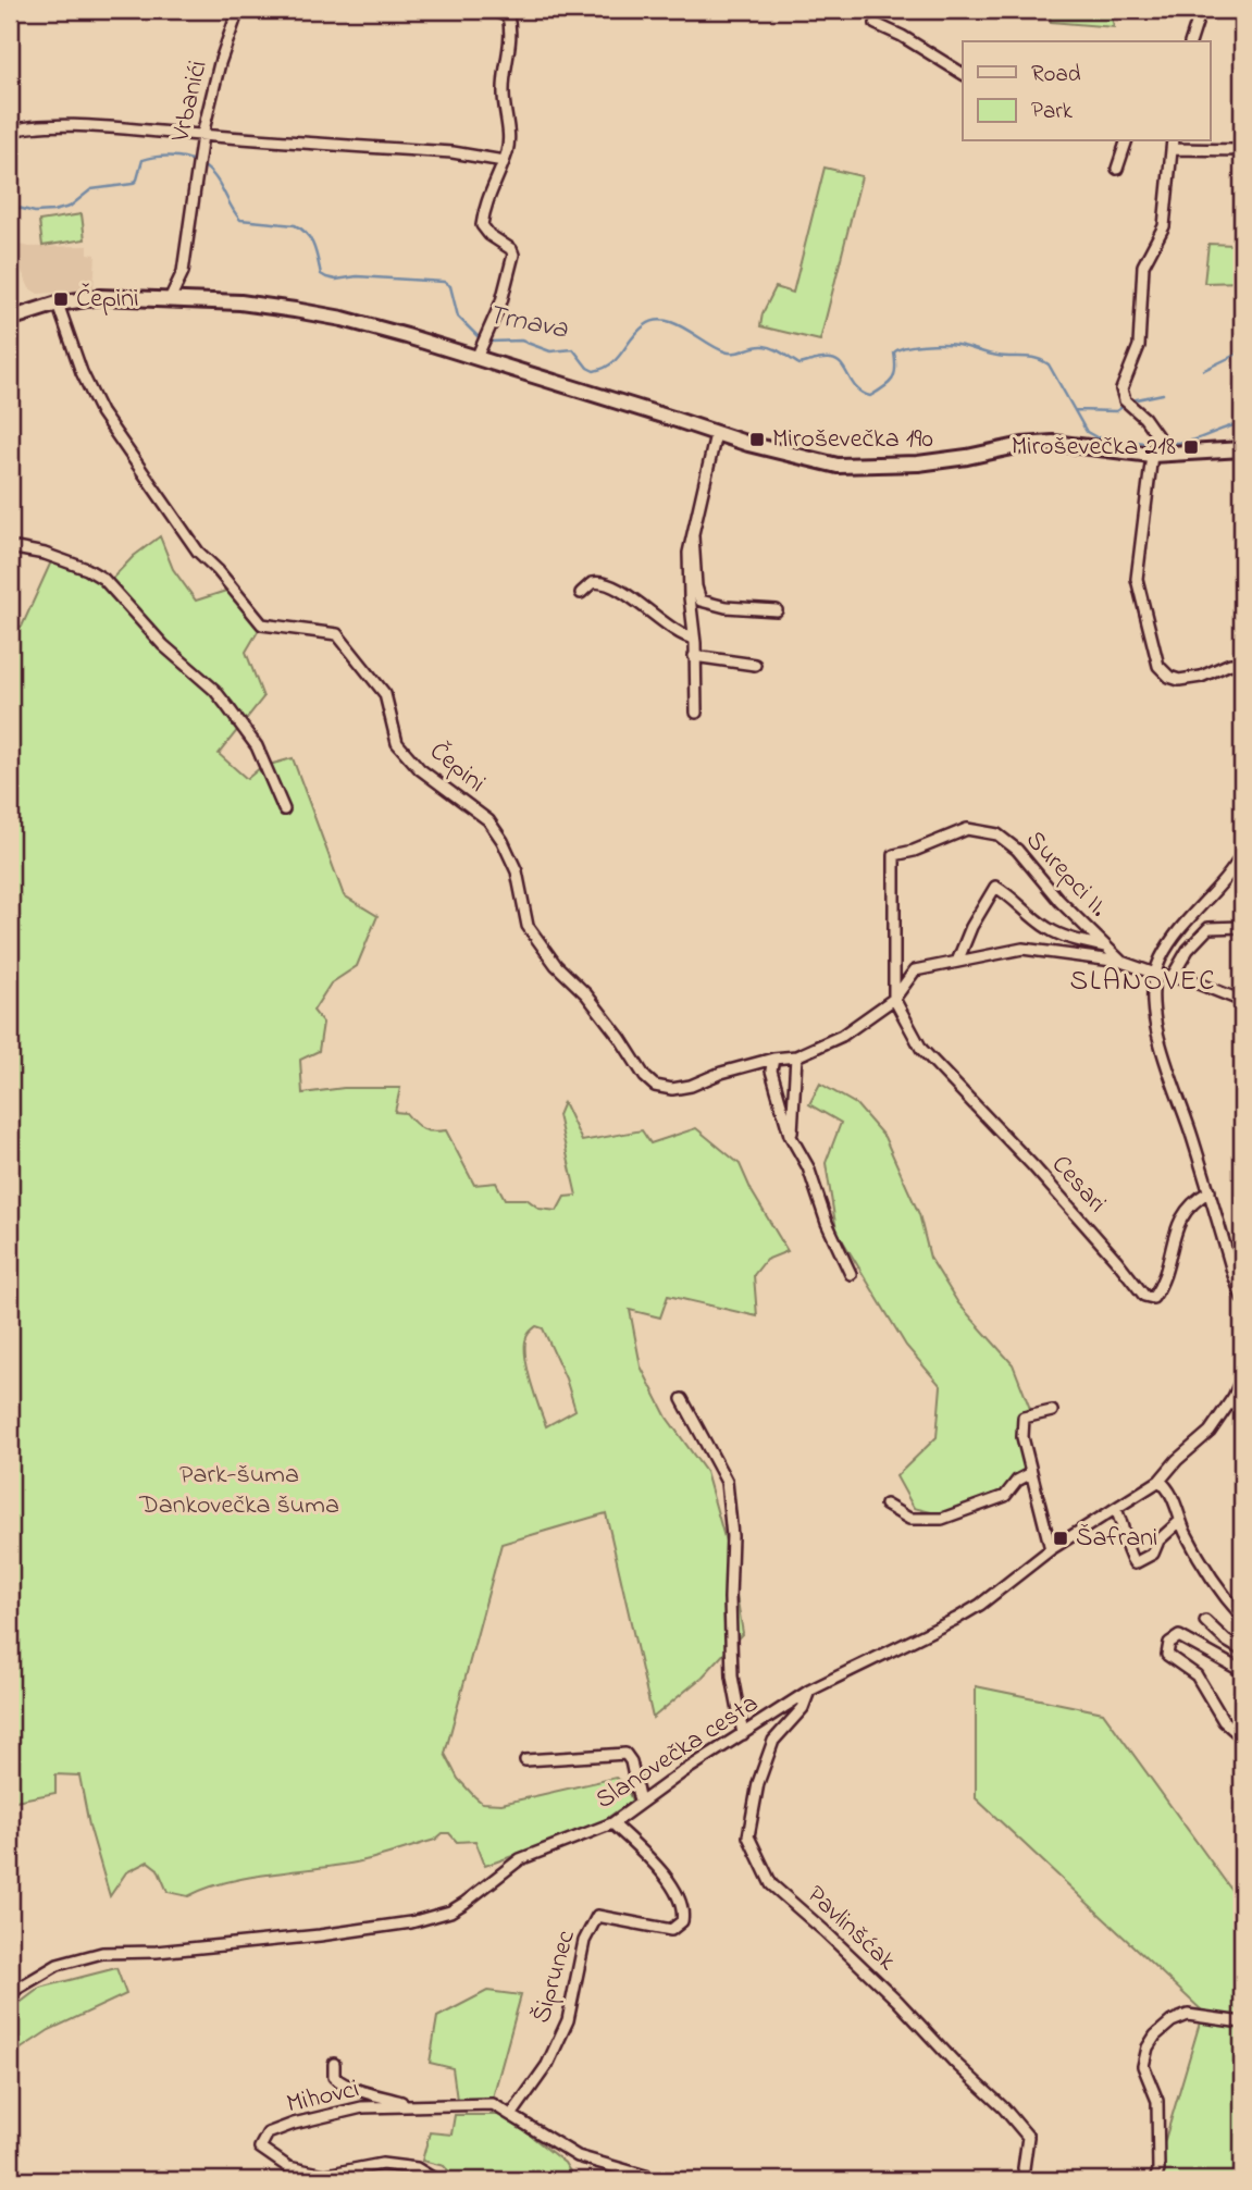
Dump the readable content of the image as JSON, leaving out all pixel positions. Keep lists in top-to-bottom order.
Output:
{
  "streets": {
    "street": [
      "Vrbanići",
      "Čepini",
      "Surepci II.",
      "Cesari",
      "Slanovečka cesta",
      "Pavlinšćak",
      "Šiprunec",
      "Mihovci"
    ]
  },
  "crossings": [
    ["Surepci II.", "Cesari"],
    ["Slanovečka cesta", "Pavlinšćak"],
    ["Slanovečka cesta", "Šiprunec"],
    ["Šiprunec", "Mihovci"]
  ],
  "districts": ["SLANOVEC"],
  "water": ["Trnava"],
  "parks": ["Park-šuma Dankovečka šuma"],
  "places": {
    "transit": [
      "Čepini",
      "Miroševečka 190",
      "Miroševečka 218",
      "Šafrani"
    ]
  },
  "legend": ["Road", "Park"]
}
